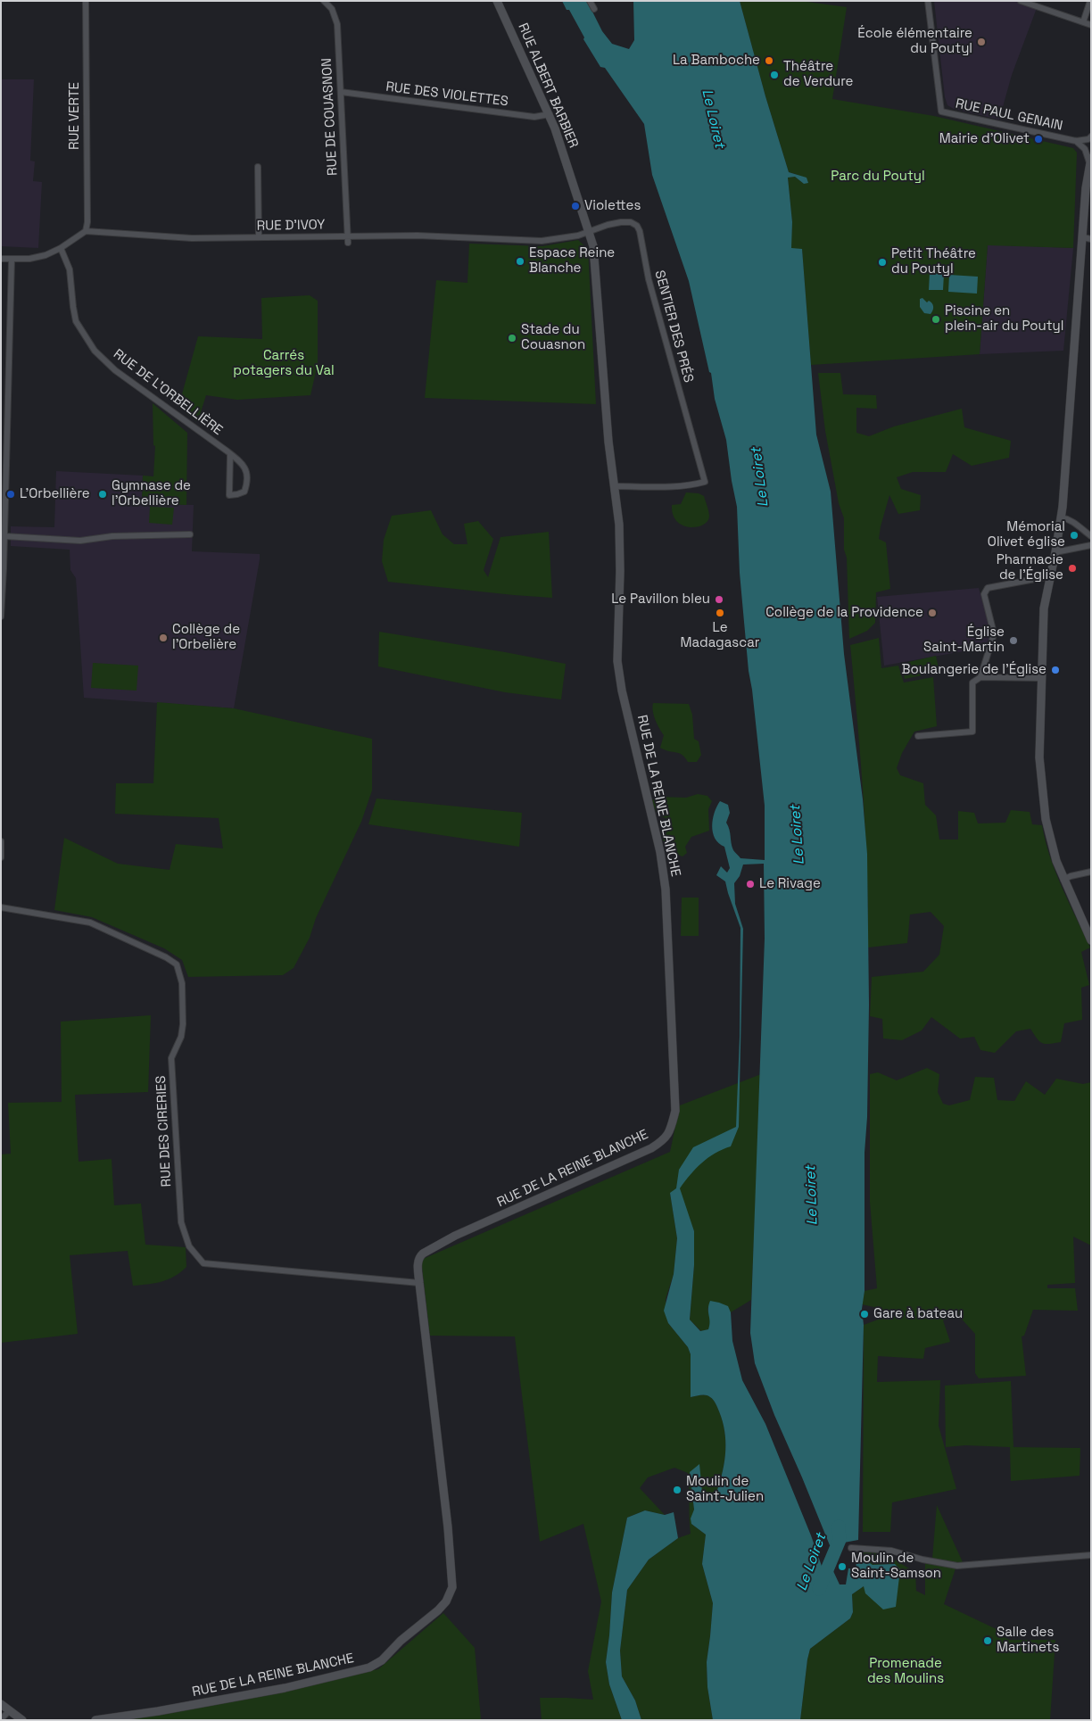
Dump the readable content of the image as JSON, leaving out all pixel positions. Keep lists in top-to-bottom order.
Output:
{
  "streets": {
    "street": [
      "RUE ALBERT BARBIER",
      "RUE DES VIOLETTES",
      "RUE PAUL GENAIN",
      "RUE VERTE",
      "RUE DE COUASNON",
      "RUE D'IVOY",
      "SENTIER DES PRÉS",
      "RUE DE L'ORBELLIÈRE",
      "RUE DE LA REINE BLANCHE",
      "RUE DES CIRERIES"
    ]
  },
  "crossings": [
    ["RUE ALBERT BARBIER", "RUE DES VIOLETTES"],
    ["RUE ALBERT BARBIER", "RUE D'IVOY"],
    ["RUE ALBERT BARBIER", "SENTIER DES PRÉS"],
    ["RUE ALBERT BARBIER", "RUE DE LA REINE BLANCHE"],
    ["RUE DES VIOLETTES", "RUE DE COUASNON"],
    ["RUE VERTE", "RUE D'IVOY"],
    ["RUE DE COUASNON", "RUE D'IVOY"],
    ["RUE D'IVOY", "SENTIER DES PRÉS"],
    ["RUE D'IVOY", "RUE DE LA REINE BLANCHE"],
    ["SENTIER DES PRÉS", "RUE DE LA REINE BLANCHE"],
    ["RUE DE LA REINE BLANCHE", "RUE DES CIRERIES"]
  ],
  "water": ["Le Loiret"],
  "parks": ["Parc du Poutyl", "Carrés potagers du Val", "Promenade des Moulins"],
  "places": [
    "École élémentaire du Poutyl",
    "La Bamboche",
    "Théâtre de Verdure",
    "Mairie d'Olivet",
    "Violettes",
    "Espace Reine Blanche",
    "Petit Théâtre du Poutyl",
    "Piscine en plein-air du Poutyl",
    "Stade du Couasnon",
    "L'Orbellière",
    "Gymnase de l'Orbellière",
    "Mémorial Olivet église",
    "Pharmacie de l'Église",
    "Le Pavillon bleu",
    "Le Madagascar",
    "Collège de la Providence",
    "Collège de l'Orbelière",
    "Église Saint-Martin",
    "Boulangerie de l'Église",
    "Le Rivage",
    "Gare à bateau",
    "Moulin de Saint-Julien",
    "Moulin de Saint-Samson",
    "Salle des Martinets"
  ]
}
